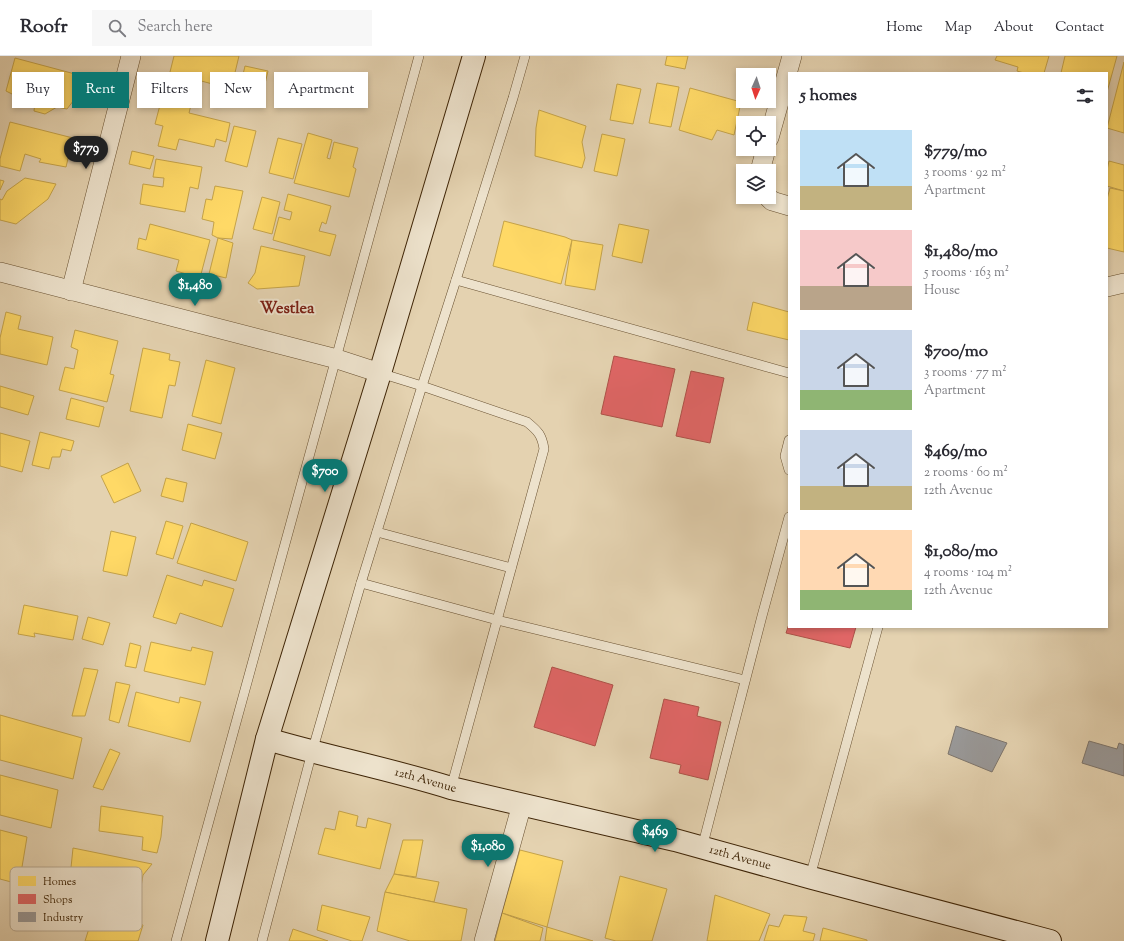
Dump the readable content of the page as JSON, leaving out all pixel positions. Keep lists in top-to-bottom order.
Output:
{
  "streets": {
    "street": ["12th Avenue"]
  },
  "districts": ["Westlea"],
  "legend": ["Homes", "Shops", "Industry"],
  "north": "bottom",
  "page": {
    "header": "Roofr",
    "search": "Search here",
    "nav": [
      "Home",
      "Map",
      "About",
      "Contact"
    ],
    "chip": [
      "Buy",
      "Rent",
      "Filters",
      "New",
      "Apartment"
    ],
    "heading": "5 homes",
    "list": [
      {
        "name": "$779/mo",
        "note": "3 rooms · 92 m² · Apartment"
      },
      {
        "name": "$1,480/mo",
        "note": "5 rooms · 163 m² · House"
      },
      {
        "name": "$700/mo",
        "note": "3 rooms · 77 m² · Apartment"
      },
      {
        "name": "$469/mo",
        "note": "2 rooms · 60 m² · 12th Avenue"
      },
      {
        "name": "$1,080/mo",
        "note": "4 rooms · 104 m² · 12th Avenue"
      }
    ],
    "price": [
      "$779",
      "$1,480",
      "$700",
      "$469",
      "$1,080"
    ]
  }
}
